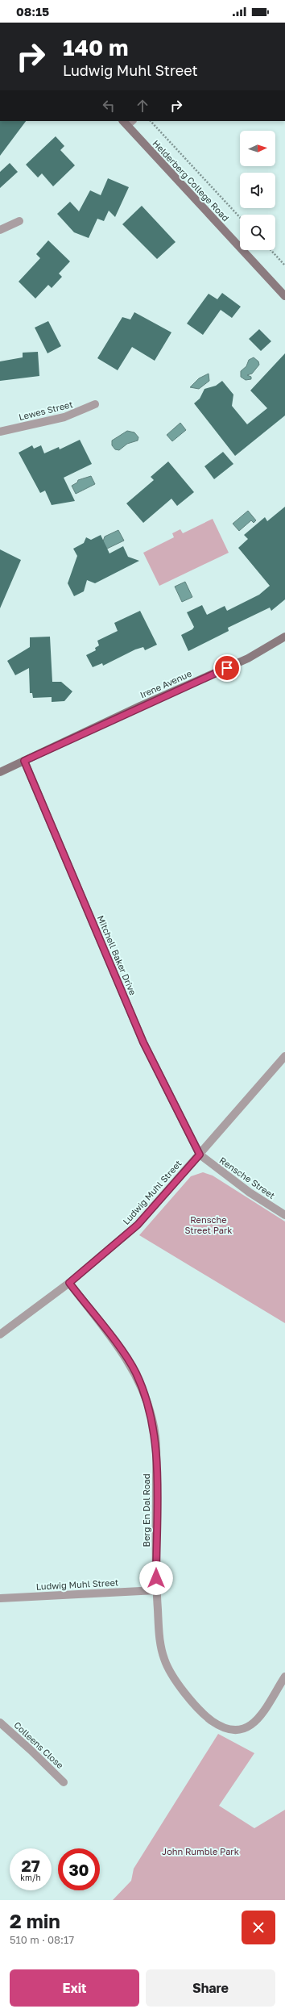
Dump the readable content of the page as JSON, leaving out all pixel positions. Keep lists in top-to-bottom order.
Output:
{
  "streets": {
    "street": [
      "Helderberg College Road",
      "Lewes Street",
      "Irene Avenue",
      "Mitchell Baker Drive",
      "Rensche Street",
      "Ludwig Muhl Street",
      "Berg En Dal Road",
      "Colleens Close"
    ]
  },
  "crossings": [
    ["Irene Avenue", "Mitchell Baker Drive"],
    ["Mitchell Baker Drive", "Rensche Street"],
    ["Mitchell Baker Drive", "Ludwig Muhl Street"],
    ["Rensche Street", "Ludwig Muhl Street"],
    ["Ludwig Muhl Street", "Berg En Dal Road"]
  ],
  "parks": ["Rensche Street Park", "John Rumble Park"],
  "north": "right",
  "page": {
    "status": "08:15",
    "turn": ["140 m", "Ludwig Muhl Street"],
    "speed": "27 km/h",
    "limit": "30",
    "heading": ["2 min", "510 m · 08:17"],
    "buttons": ["Exit", "Share"]
  }
}
